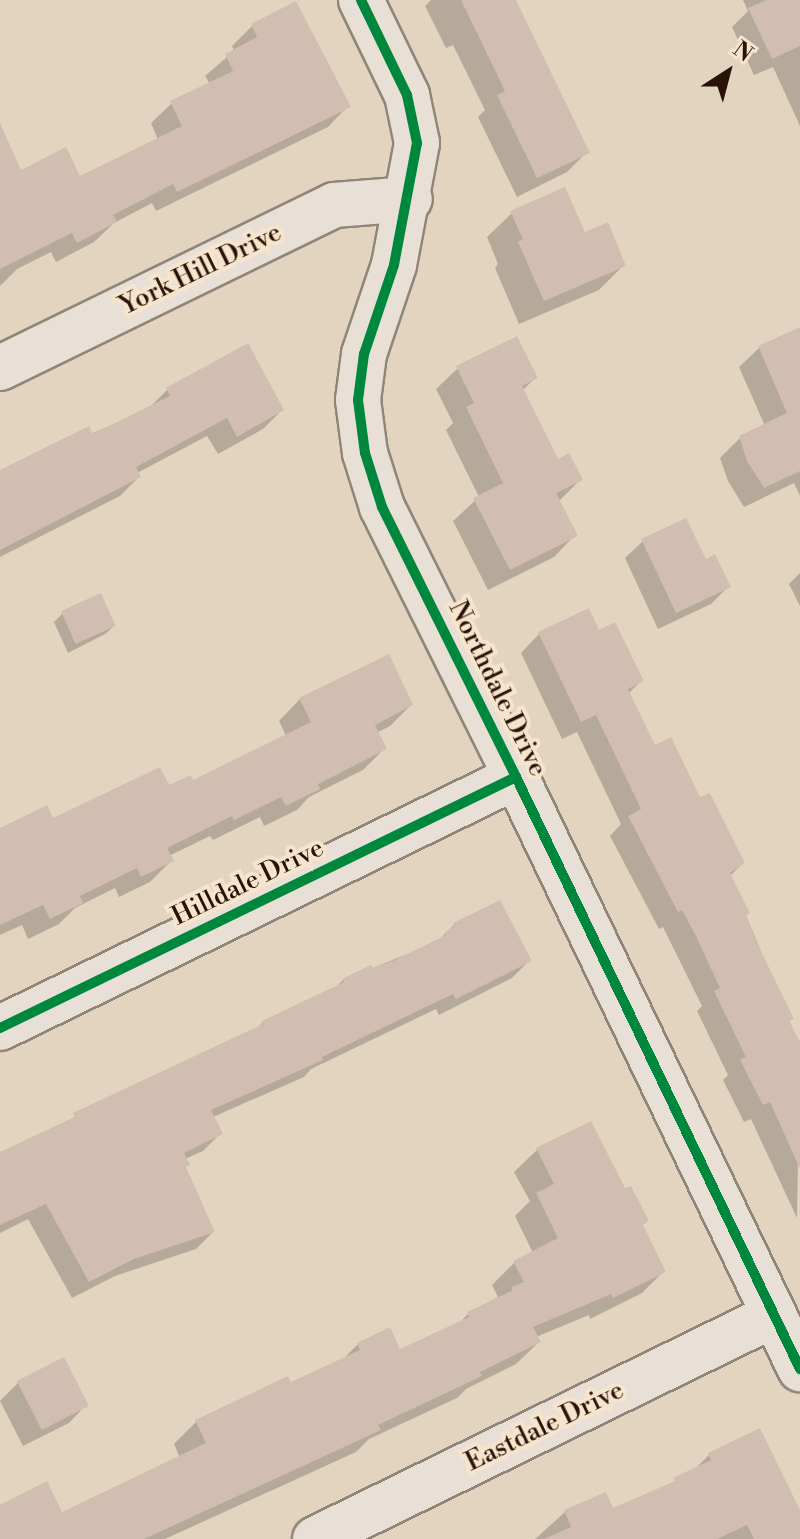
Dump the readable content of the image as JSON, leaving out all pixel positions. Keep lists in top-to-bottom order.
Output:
{
  "streets": {
    "street": [
      "York Hill Drive",
      "Northdale Drive",
      "Hilldale Drive",
      "Eastdale Drive"
    ]
  },
  "crossings": [
    ["York Hill Drive", "Northdale Drive"],
    ["Northdale Drive", "Hilldale Drive"],
    ["Northdale Drive", "Eastdale Drive"]
  ],
  "north": "top right"
}
